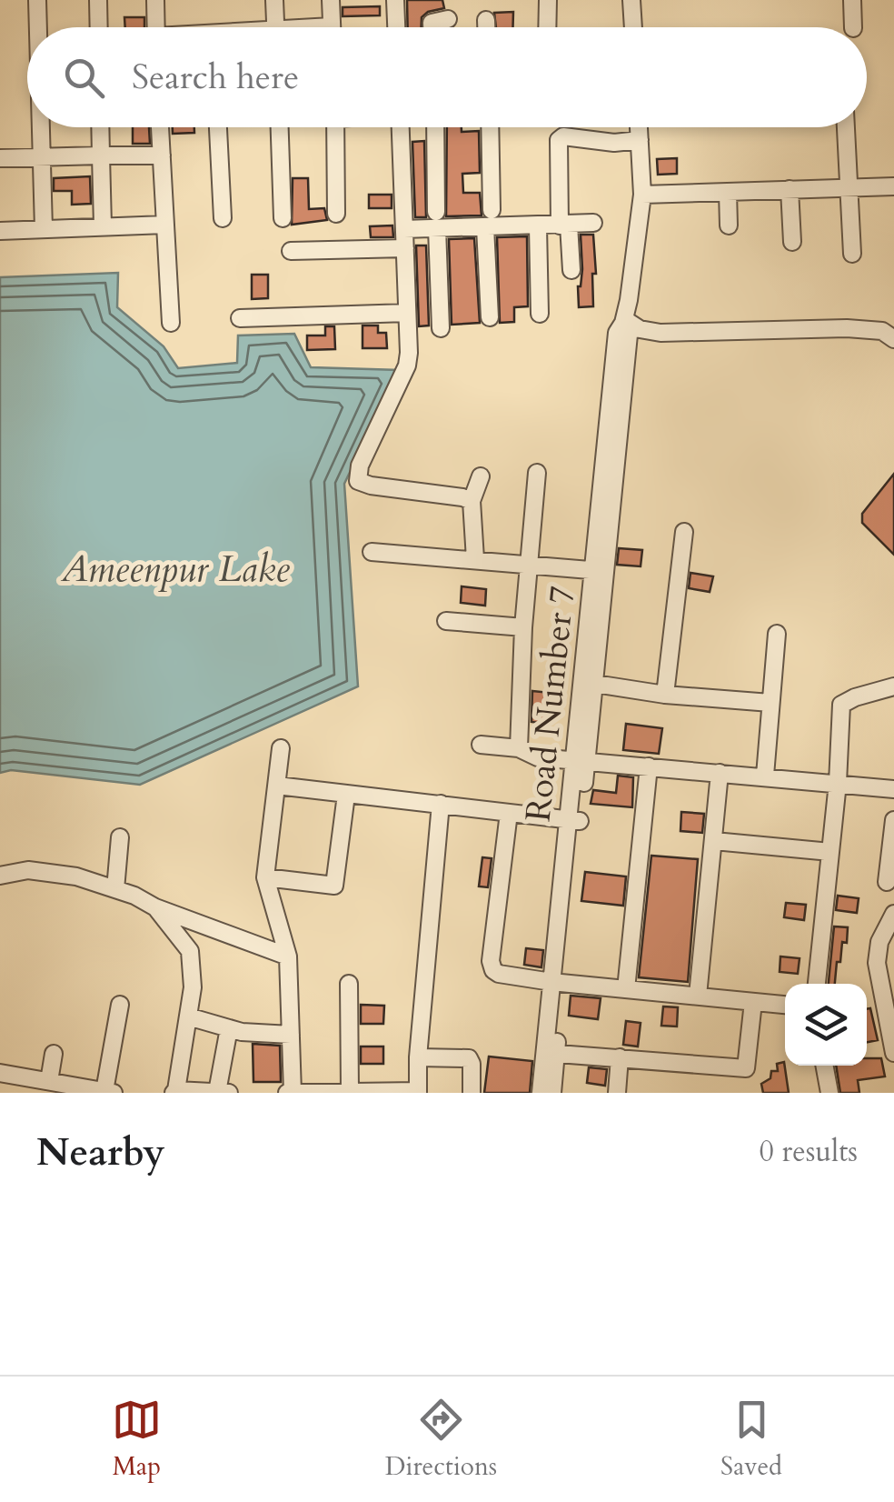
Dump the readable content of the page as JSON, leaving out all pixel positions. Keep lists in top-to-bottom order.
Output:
{
  "streets": {
    "street": ["Road Number 7"]
  },
  "water": ["Ameenpur Lake"],
  "page": {
    "search": "Search here",
    "heading": ["Nearby", "0 results"],
    "nav": ["Map", "Directions", "Saved"]
  }
}
